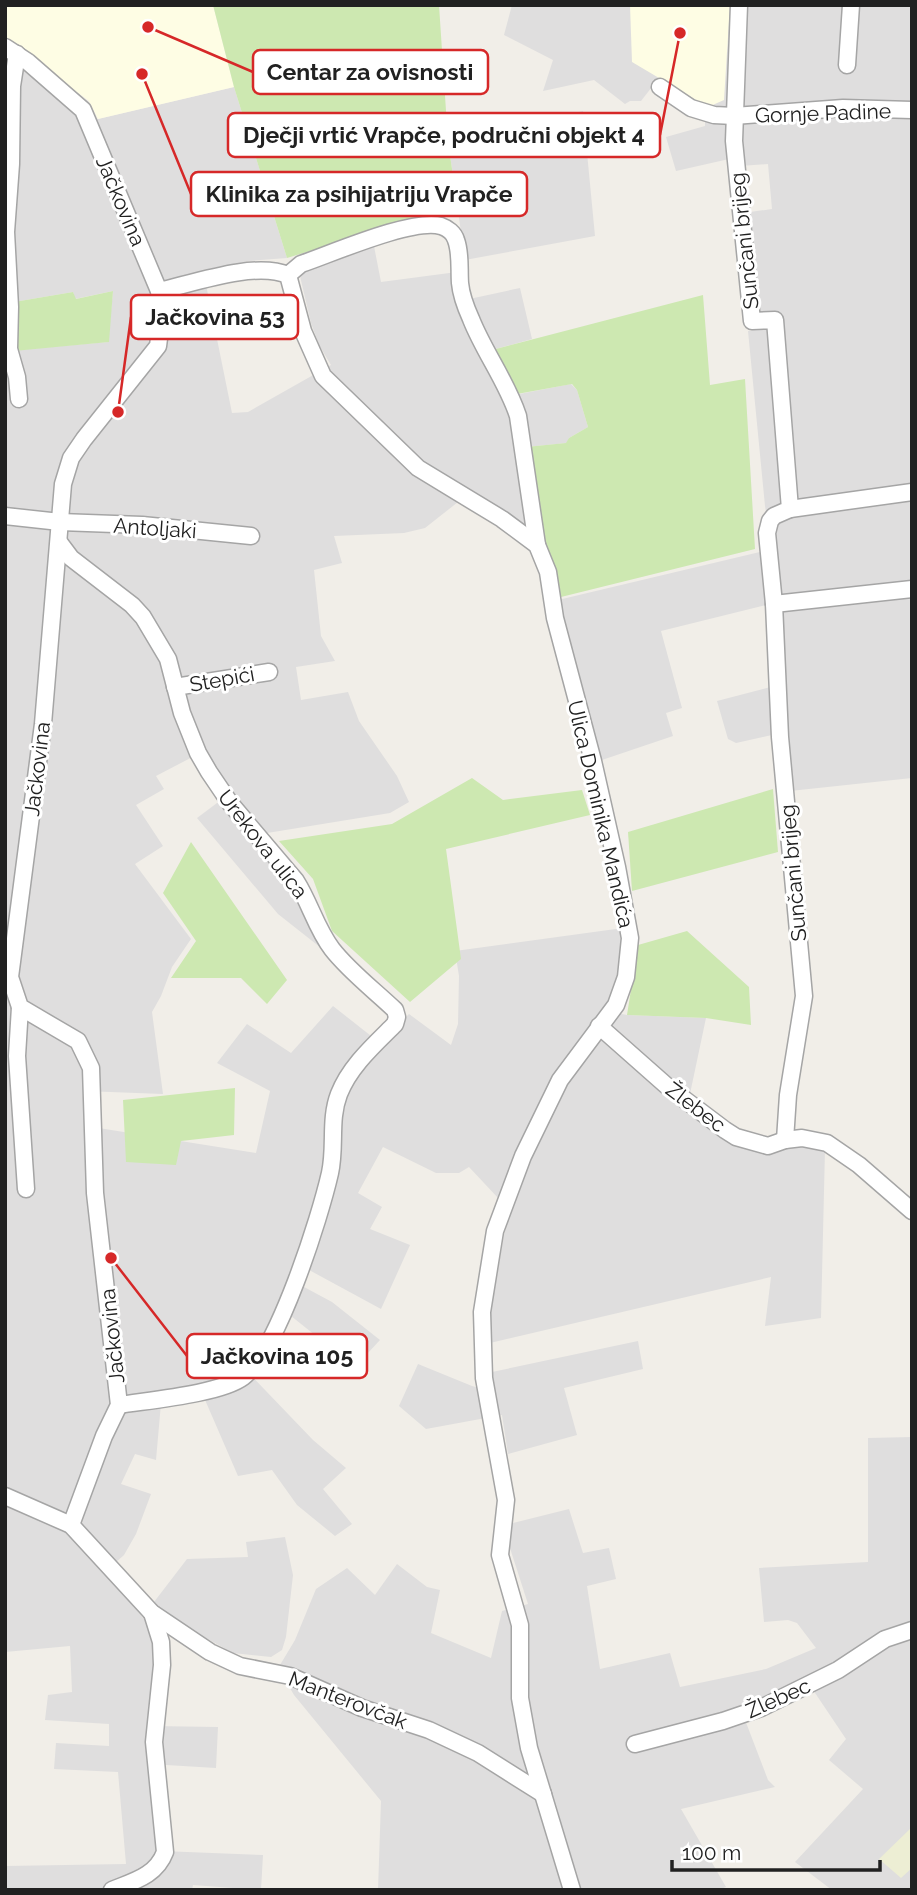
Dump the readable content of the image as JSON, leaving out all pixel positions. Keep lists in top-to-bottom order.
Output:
{
  "streets": {
    "street": [
      "Gornje Padine",
      "Jačkovina",
      "Sunčani brijeg",
      "Antoljaki",
      "Stepići",
      "Ulica Dominika Mandića",
      "Urekova ulica",
      "Žlebec",
      "Manterovčak"
    ]
  },
  "crossings": [
    ["Gornje Padine", "Sunčani brijeg"],
    ["Jačkovina", "Antoljaki"],
    ["Jačkovina", "Urekova ulica"],
    ["Sunčani brijeg", "Žlebec"],
    ["Stepići", "Urekova ulica"],
    ["Ulica Dominika Mandića", "Žlebec"],
    ["Ulica Dominika Mandića", "Manterovčak"]
  ],
  "places": [
    "Centar za ovisnosti",
    "Dječji vrtić Vrapče, područni objekt 4",
    "Klinika za psihijatriju Vrapče",
    "Jačkovina 53",
    "Jačkovina 105"
  ],
  "scale_bar": "100 m"
}
